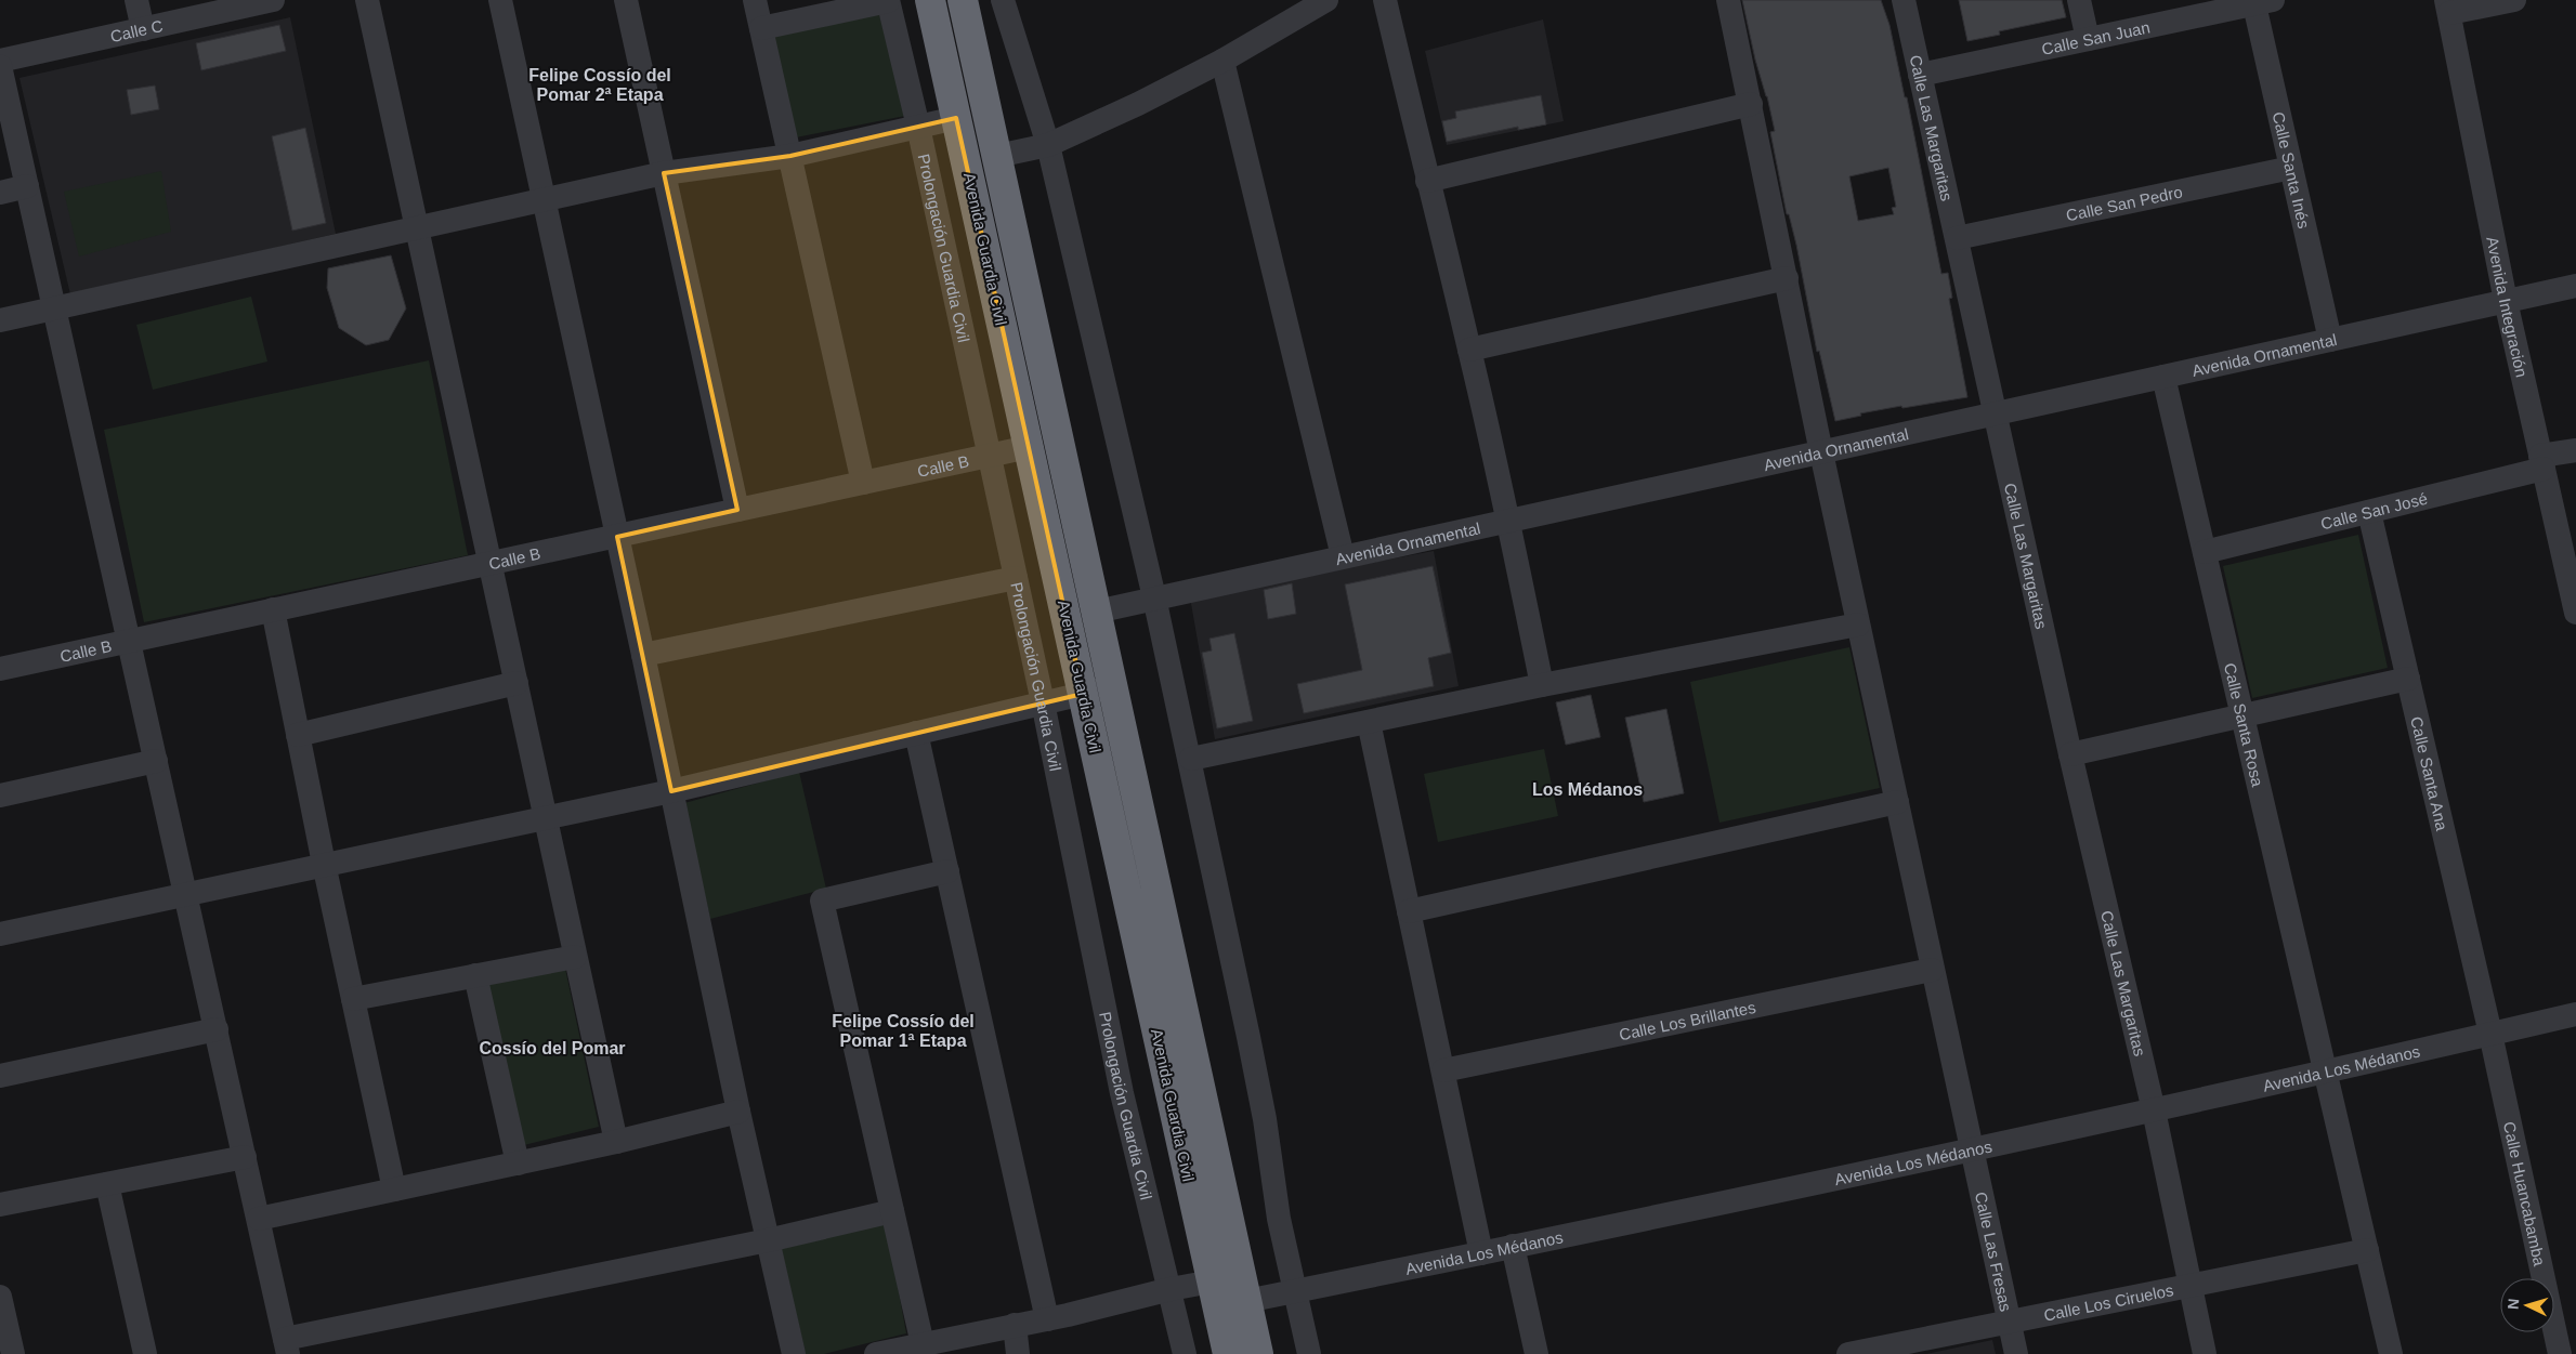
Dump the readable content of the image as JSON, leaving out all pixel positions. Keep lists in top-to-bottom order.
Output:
{
  "streets": {
    "highway": ["Avenida Guardia Civil"],
    "street": [
      "Calle C",
      "Calle San Juan",
      "Calle Las Margaritas",
      "Calle Santa Inés",
      "Calle San Pedro",
      "Prolongación Guardia Civil",
      "Avenida Integración",
      "Avenida Ornamental",
      "Calle B",
      "Calle San José",
      "Calle Santa Rosa",
      "Calle Santa Ana",
      "Calle Los Brillantes",
      "Avenida Los Médanos",
      "Calle Huancabamba",
      "Calle Las Fresas",
      "Calle Los Ciruelos"
    ]
  },
  "crossings": [
    ["Calle San Juan", "Calle Las Margaritas"],
    ["Calle San Juan", "Calle Santa Inés"],
    ["Calle Las Margaritas", "Calle San Pedro"],
    ["Calle Las Margaritas", "Avenida Ornamental"],
    ["Calle Las Margaritas", "Avenida Los Médanos"],
    ["Calle Las Margaritas", "Calle Los Ciruelos"],
    ["Calle Santa Inés", "Calle San Pedro"],
    ["Calle Santa Inés", "Avenida Ornamental"],
    ["Prolongación Guardia Civil", "Calle B"],
    ["Avenida Guardia Civil", "Avenida Ornamental"],
    ["Avenida Guardia Civil", "Calle B"],
    ["Avenida Guardia Civil", "Avenida Los Médanos"],
    ["Avenida Integración", "Avenida Ornamental"],
    ["Avenida Integración", "Calle San José"],
    ["Avenida Ornamental", "Calle Santa Rosa"],
    ["Avenida Ornamental", "Calle Las Fresas"],
    ["Calle San José", "Calle Santa Rosa"],
    ["Calle San José", "Calle Santa Ana"],
    ["Calle Santa Rosa", "Avenida Los Médanos"],
    ["Calle Santa Rosa", "Calle Los Ciruelos"],
    ["Calle Santa Ana", "Avenida Los Médanos"],
    ["Calle Santa Ana", "Calle Huancabamba"],
    ["Calle Los Brillantes", "Calle Las Fresas"],
    ["Avenida Los Médanos", "Calle Huancabamba"],
    ["Avenida Los Médanos", "Calle Las Fresas"],
    ["Calle Las Fresas", "Calle Los Ciruelos"]
  ],
  "districts": [
    "Felipe Cossío del Pomar 2ª Etapa",
    "Los Médanos",
    "Felipe Cossío del Pomar 1ª Etapa",
    "Cossío del Pomar"
  ],
  "north": "left"
}
